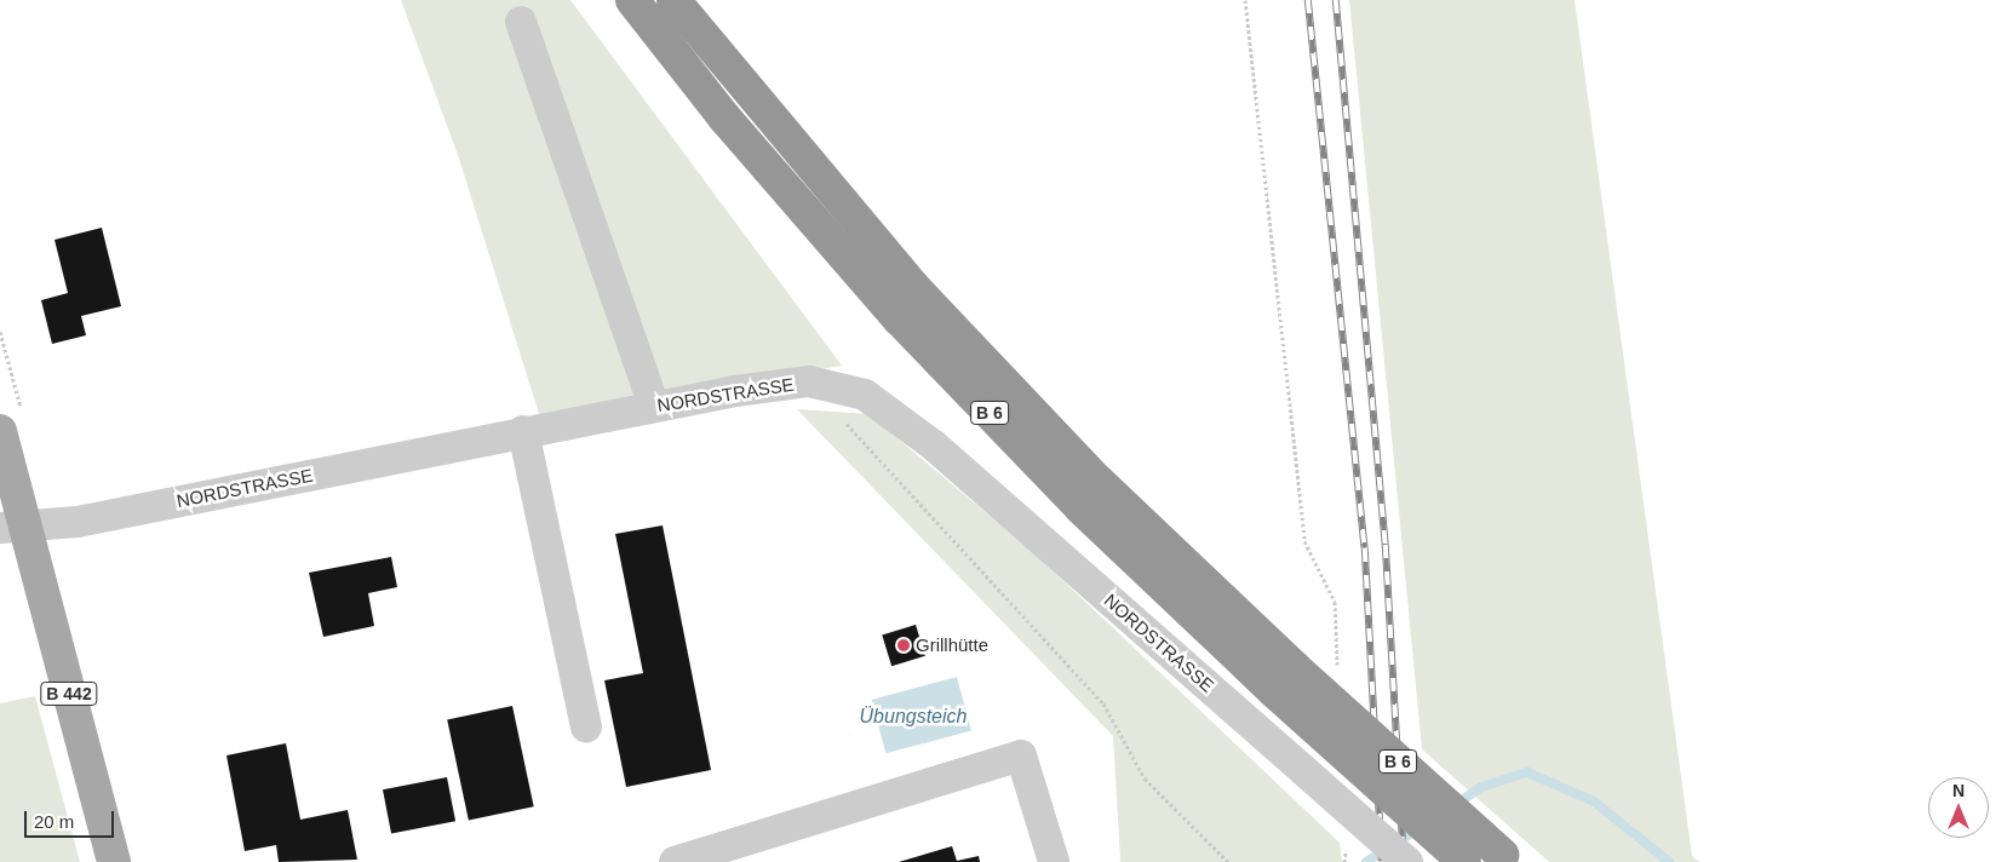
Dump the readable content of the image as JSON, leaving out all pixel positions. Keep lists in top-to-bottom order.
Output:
{
  "streets": {
    "highway": ["B 6"],
    "main road": ["B 442"],
    "street": ["NORDSTRASSE"]
  },
  "crossings": [
    ["NORDSTRASSE", "B 442"]
  ],
  "water": ["Übungsteich"],
  "places": ["Grillhütte"],
  "scale_bar": "20 m",
  "north": "top"
}
